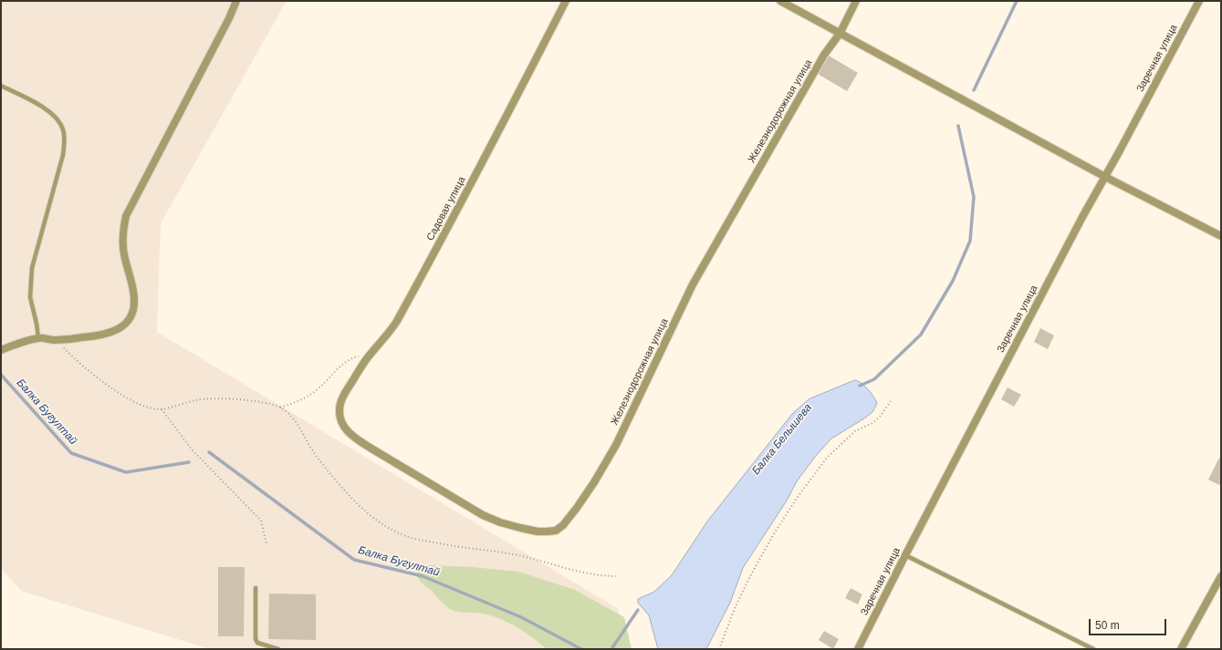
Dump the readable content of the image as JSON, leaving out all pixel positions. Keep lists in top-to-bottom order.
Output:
{
  "streets": {
    "street": ["Заречная улица", "Железнодорожная улица", "Садовая улица"]
  },
  "crossings": [
    ["Железнодорожная улица", "Садовая улица"]
  ],
  "water": ["Балка Бугултай", "Балка Белышева"],
  "scale_bar": "50 m"
}
